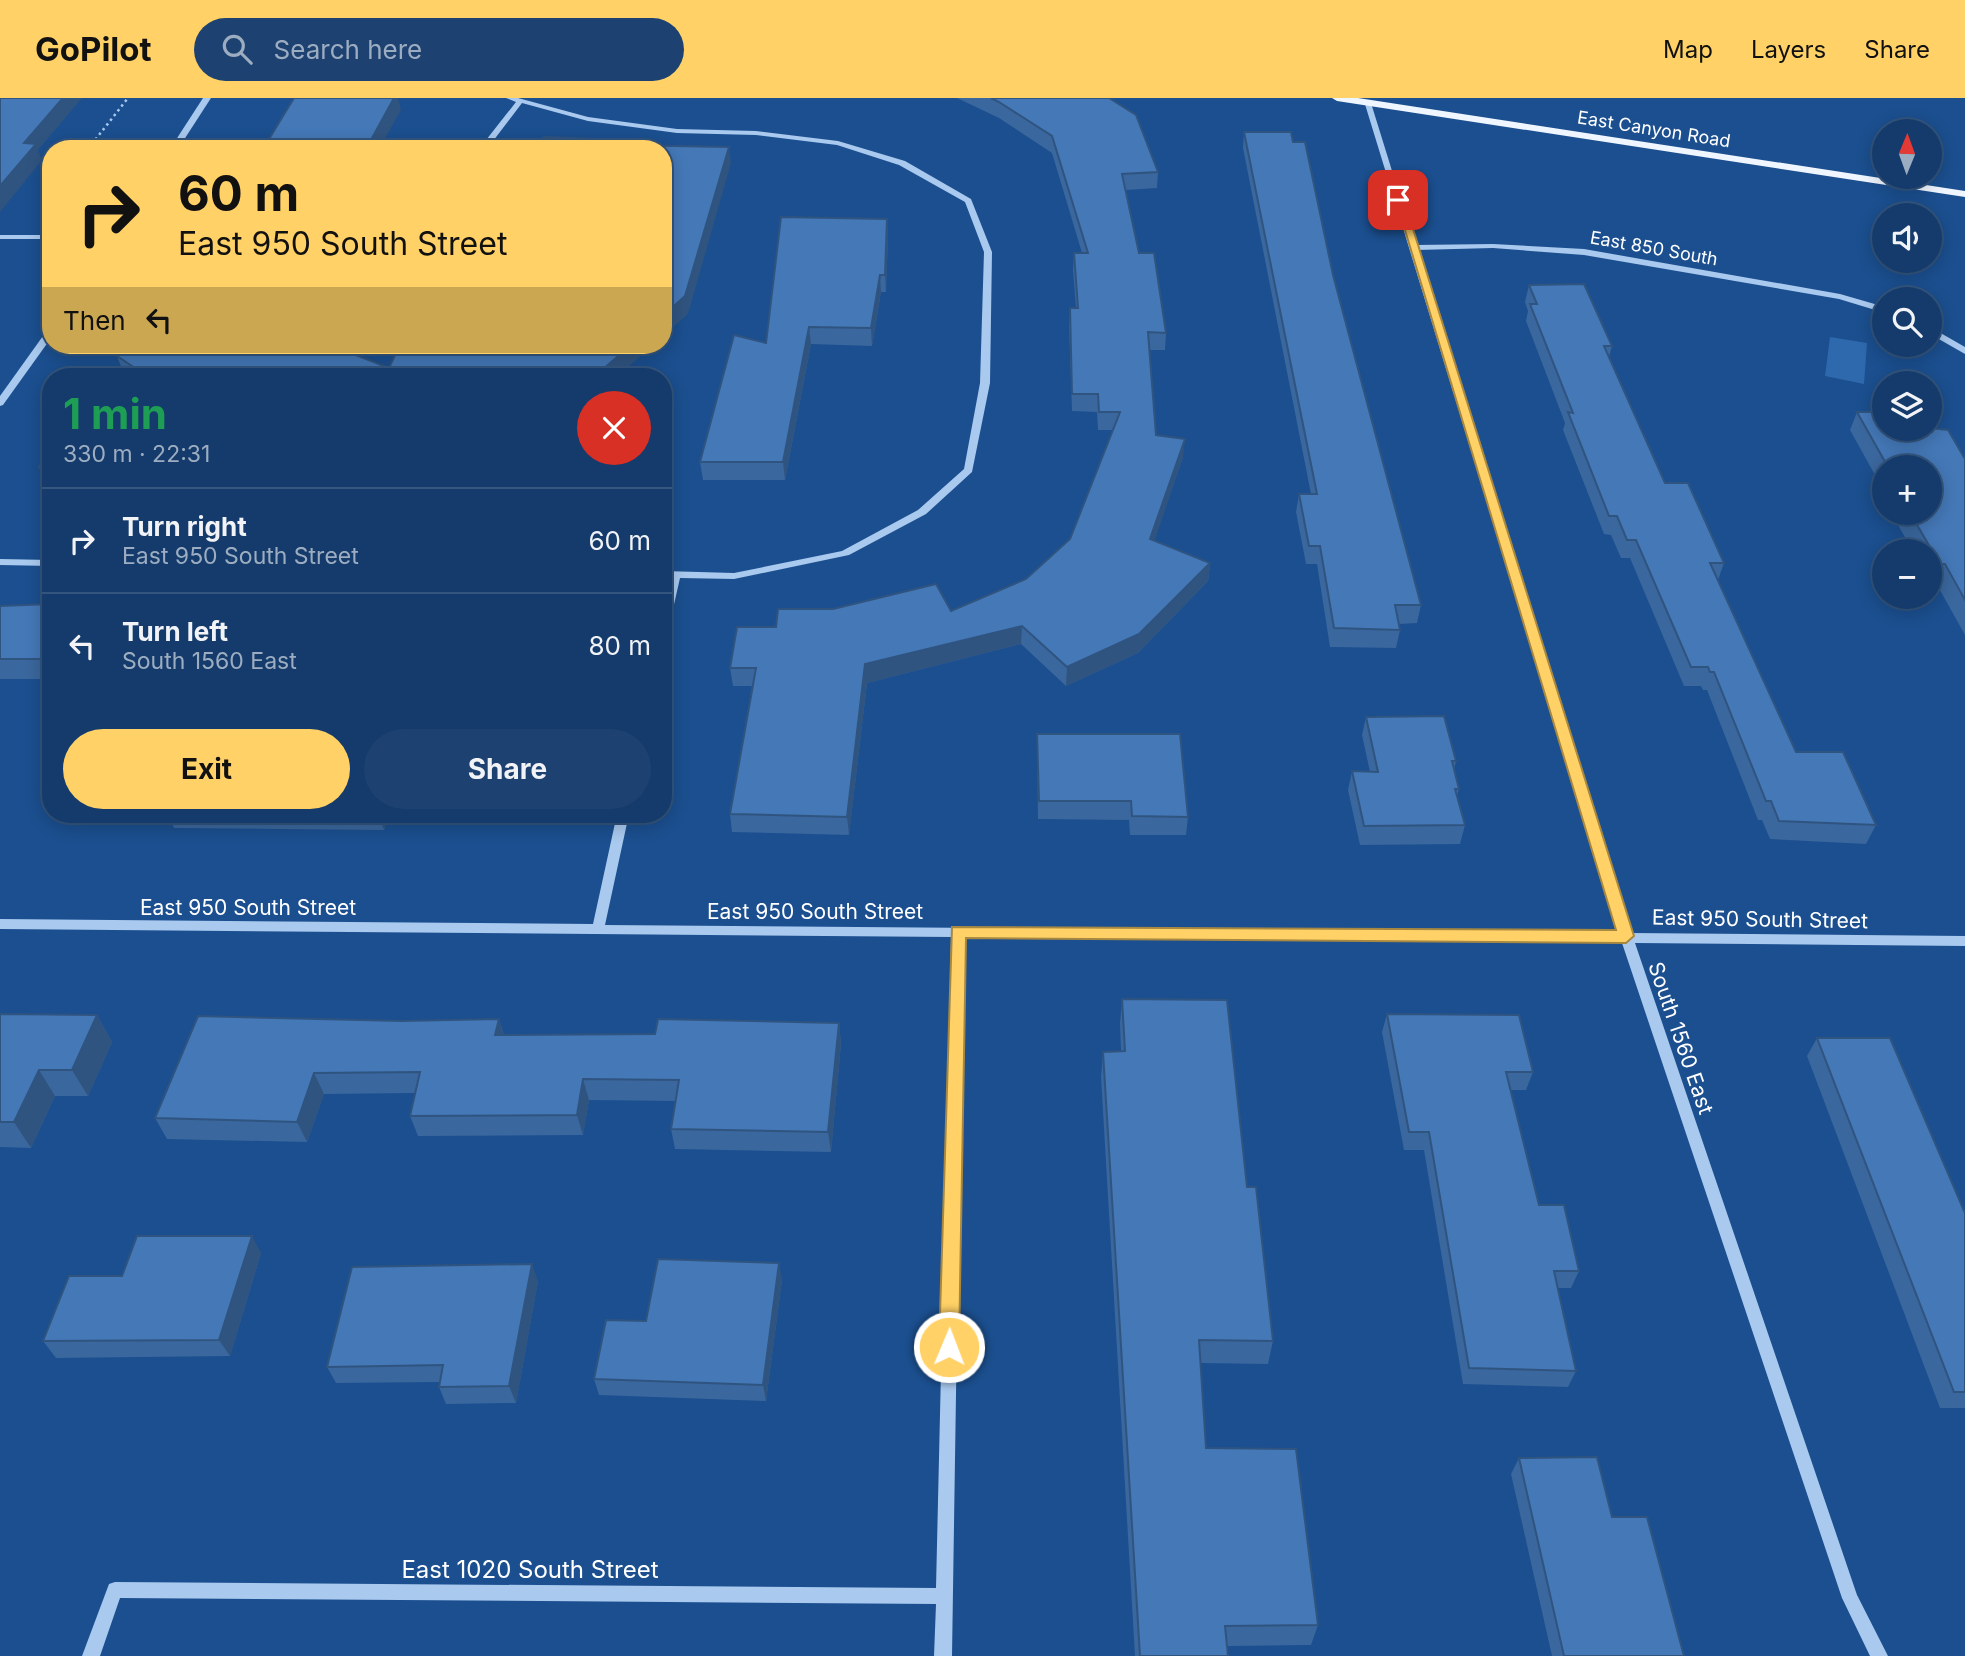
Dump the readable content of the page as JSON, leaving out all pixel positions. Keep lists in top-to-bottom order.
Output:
{
  "streets": {
    "main road": ["East Canyon Road"],
    "street": [
      "East 850 South",
      "East 950 South Street",
      "South 1560 East",
      "East 1020 South Street"
    ]
  },
  "crossings": [
    ["East Canyon Road", "South 1560 East"],
    ["East 850 South", "South 1560 East"],
    ["East 950 South Street", "South 1560 East"]
  ],
  "north": "top",
  "page": {
    "header": "GoPilot",
    "search": "Search here",
    "nav": ["Map", "Layers", "Share"],
    "map_buttons": ["+", "−"],
    "turn": ["60 m", "East 950 South Street"],
    "then": "Then",
    "heading": ["1 min", "330 m · 22:31"],
    "list": [
      {
        "name": "Turn right",
        "note": "East 950 South Street",
        "value": "60 m"
      },
      {
        "name": "Turn left",
        "note": "South 1560 East",
        "value": "80 m"
      }
    ],
    "buttons": ["Exit", "Share"]
  }
}
